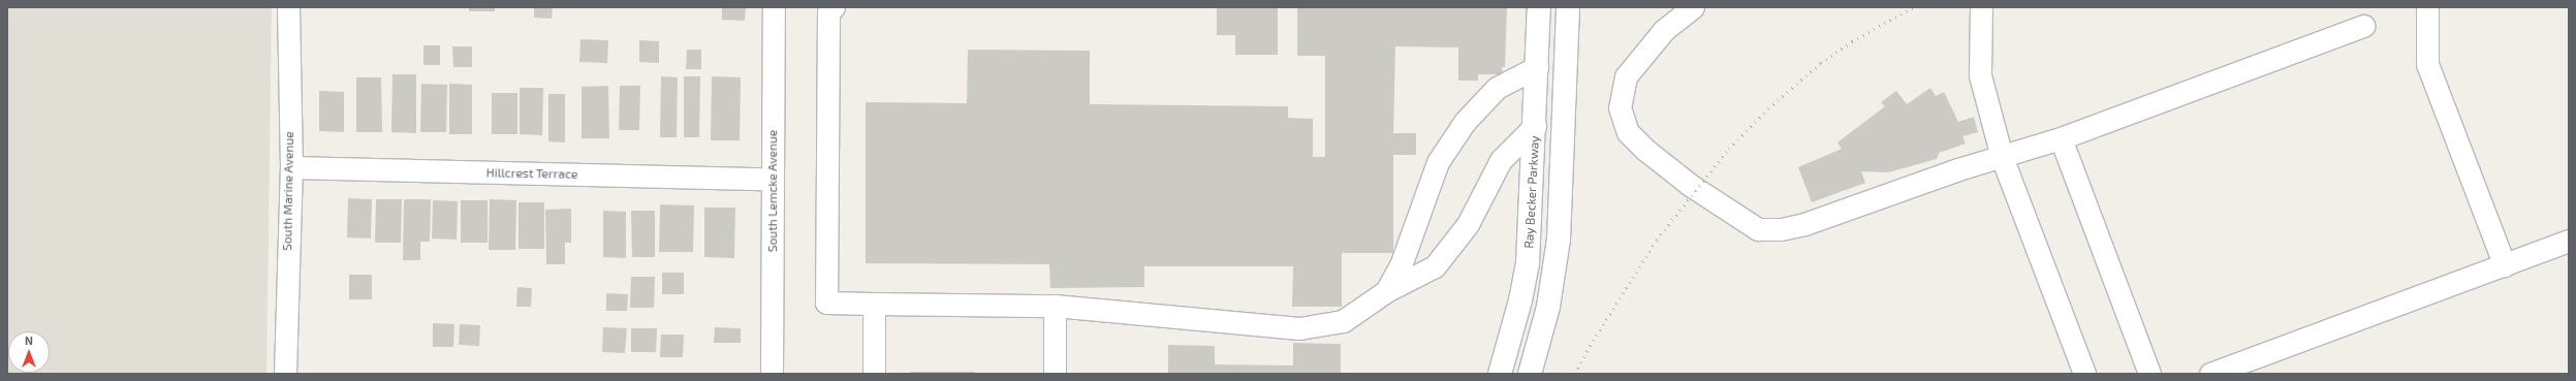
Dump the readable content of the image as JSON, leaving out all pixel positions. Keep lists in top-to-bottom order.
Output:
{
  "streets": {
    "main road": ["Ray Becker Parkway"],
    "street": ["Hillcrest Terrace", "South Marine Avenue", "South Lemcke Avenue"]
  },
  "crossings": [
    ["Hillcrest Terrace", "South Marine Avenue"],
    ["Hillcrest Terrace", "South Lemcke Avenue"]
  ],
  "north": "top"
}
